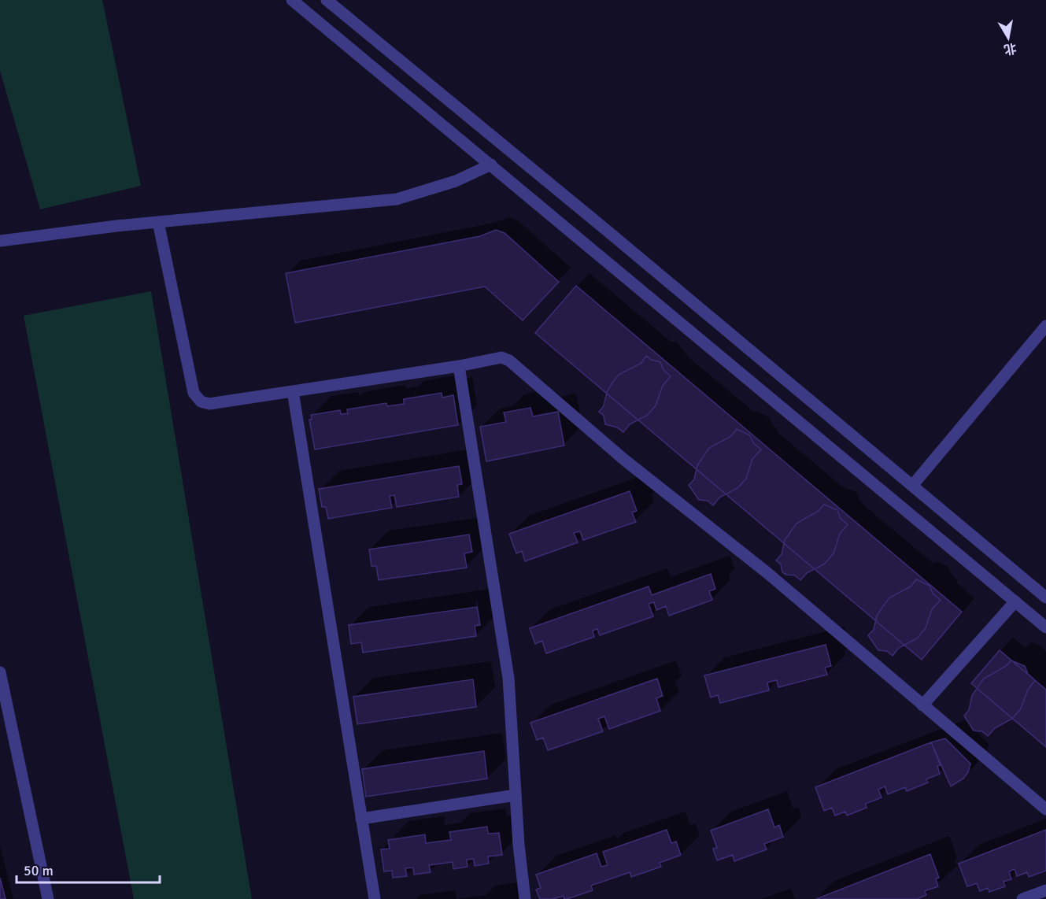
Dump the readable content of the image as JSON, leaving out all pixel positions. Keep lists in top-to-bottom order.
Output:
{
  "scale_bar": "50 m",
  "north": "bottom"
}
